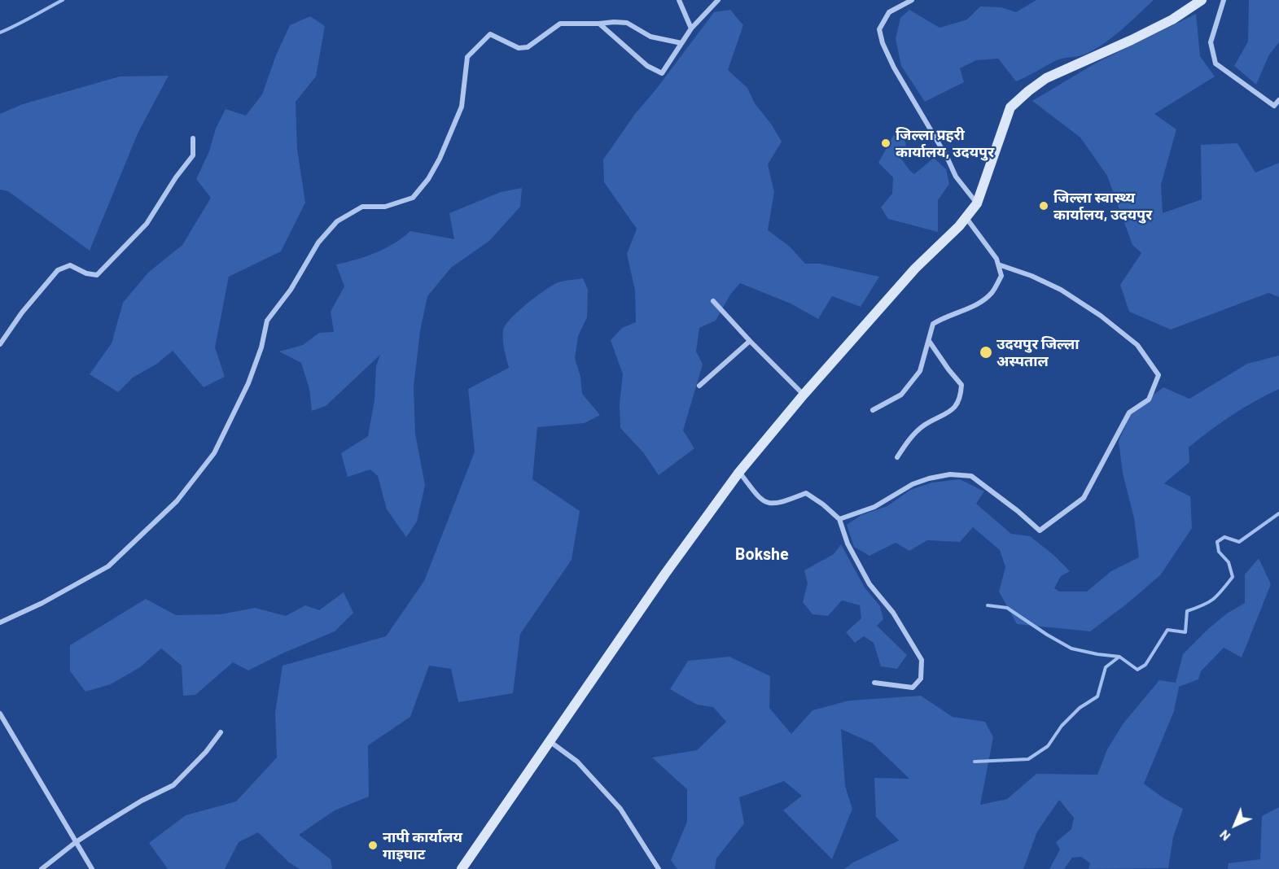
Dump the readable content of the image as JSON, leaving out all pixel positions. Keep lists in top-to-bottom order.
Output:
{
  "districts": ["Bokshe"],
  "places": [
    "जिल्ला प्रहरी कार्यालय, उदयपुर",
    "जिल्ला स्वास्थ्य कार्यालय, उदयपुर",
    "उदयपुर जिल्ला अस्पताल",
    "नापी कार्यालय गाइघाट"
  ],
  "north": "bottom left"
}
